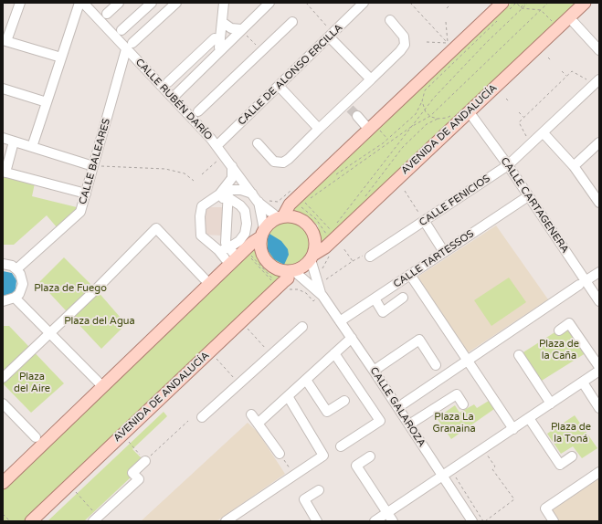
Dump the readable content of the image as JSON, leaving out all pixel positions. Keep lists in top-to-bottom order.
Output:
{
  "streets": {
    "main road": ["AVENIDA DE ANDALUCÍA"],
    "street": [
      "CALLE DE ALONSO ERCILLA",
      "CALLE RUBÉN DARÍO",
      "CALLE BALEARES",
      "CALLE FENICIOS",
      "CALLE CARTAGENERA",
      "CALLE TARTESSOS",
      "CALLE GALAROZA"
    ]
  },
  "crossings": [
    ["CALLE DE ALONSO ERCILLA", "CALLE RUBÉN DARÍO"],
    ["CALLE RUBÉN DARÍO", "AVENIDA DE ANDALUCÍA"],
    ["CALLE RUBÉN DARÍO", "CALLE BALEARES"],
    ["CALLE RUBÉN DARÍO", "CALLE GALAROZA"],
    ["AVENIDA DE ANDALUCÍA", "CALLE CARTAGENERA"],
    ["AVENIDA DE ANDALUCÍA", "CALLE GALAROZA"],
    ["CALLE FENICIOS", "CALLE CARTAGENERA"],
    ["CALLE CARTAGENERA", "CALLE TARTESSOS"],
    ["CALLE TARTESSOS", "CALLE GALAROZA"]
  ],
  "parks": [
    "Plaza de Fuego",
    "Plaza del Agua",
    "Plaza de la Caña",
    "Plaza del Aire",
    "Plaza La Granaina",
    "Plaza de la Toná"
  ]
}
